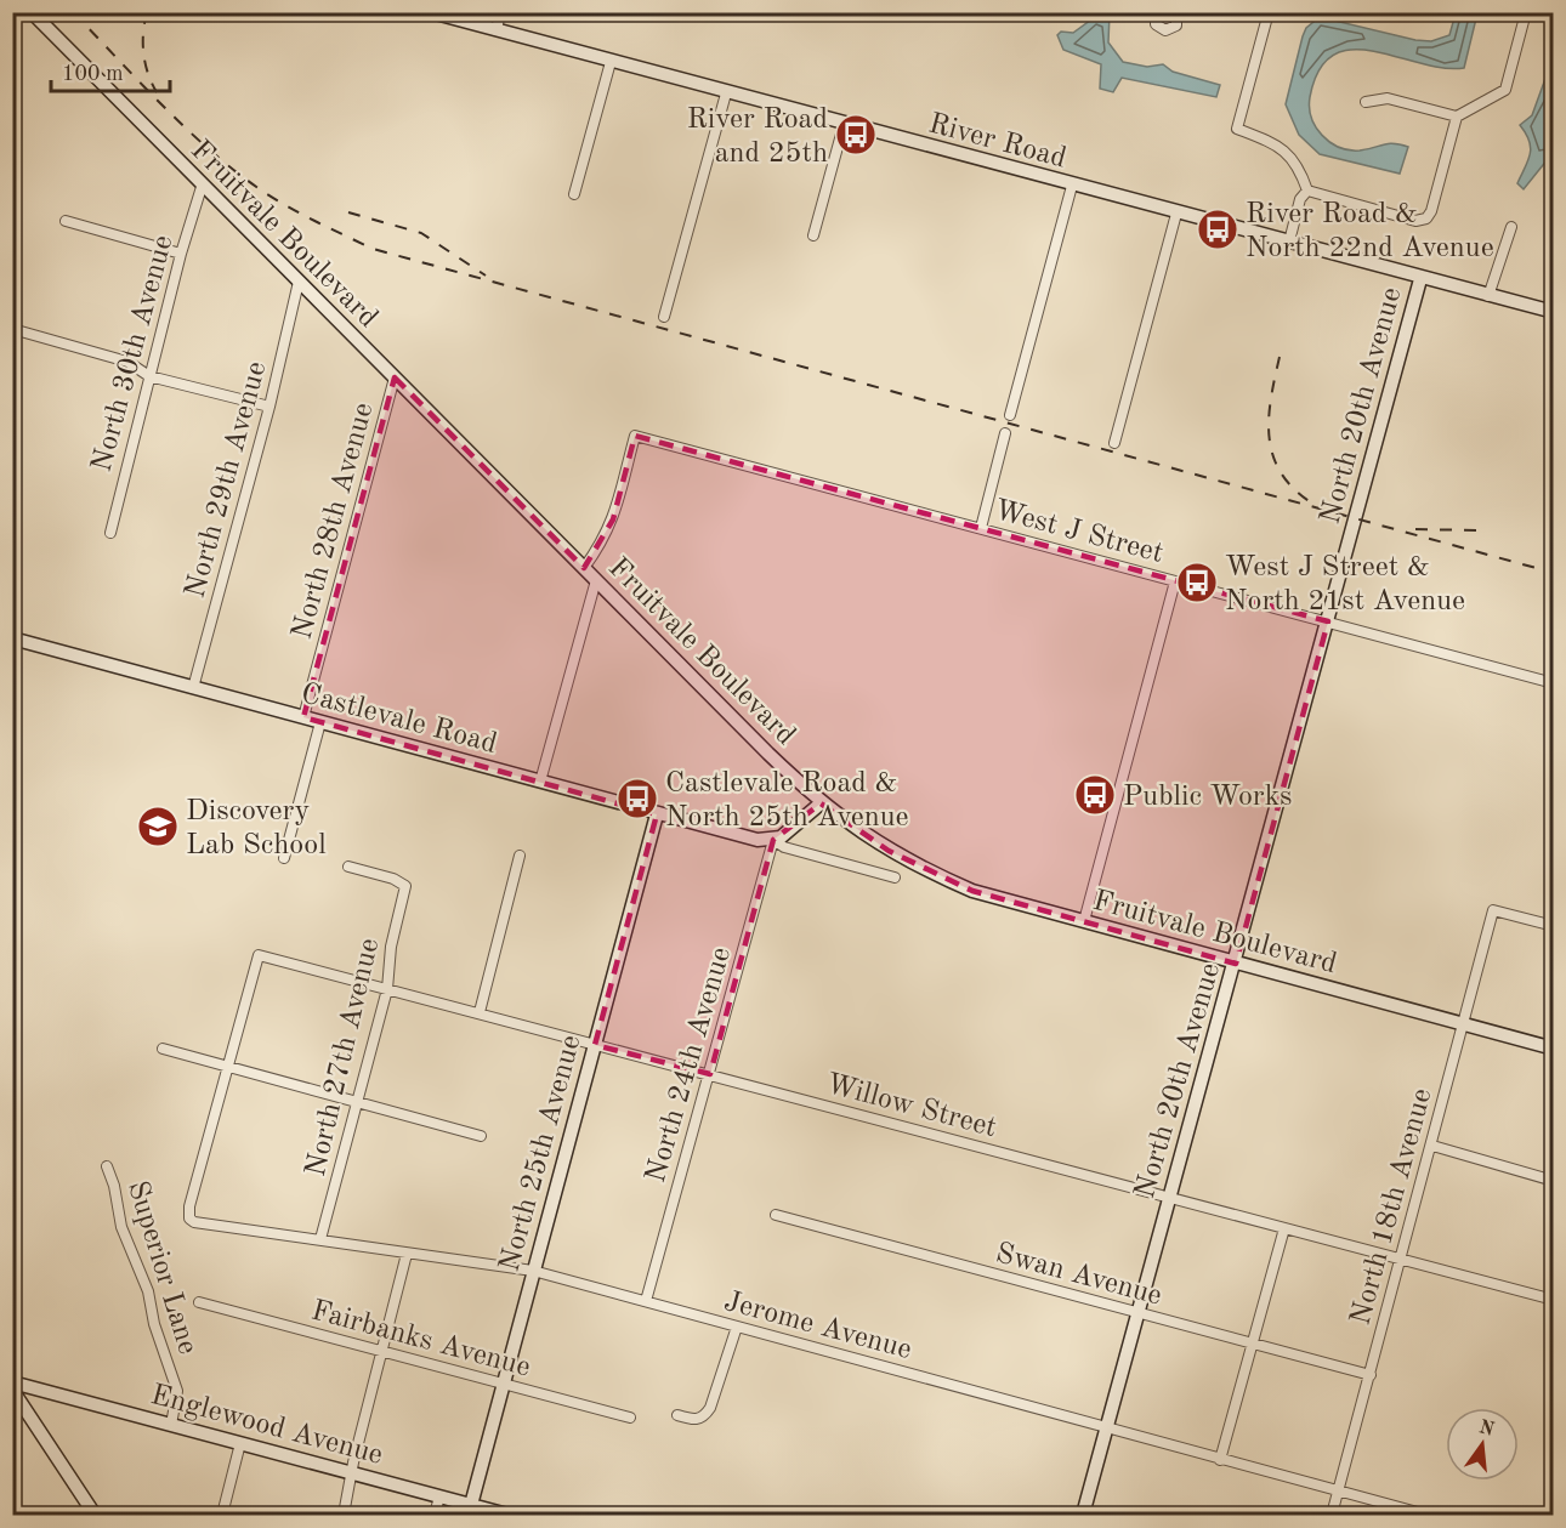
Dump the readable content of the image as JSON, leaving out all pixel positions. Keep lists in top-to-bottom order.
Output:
{
  "streets": {
    "street": [
      "River Road",
      "Fruitvale Boulevard",
      "North 30th Avenue",
      "North 20th Avenue",
      "North 29th Avenue",
      "North 28th Avenue",
      "West J Street",
      "Castlevale Road",
      "North 27th Avenue",
      "North 24th Avenue",
      "Willow Street",
      "North 25th Avenue",
      "North 18th Avenue",
      "Superior Lane",
      "Swan Avenue",
      "Jerome Avenue",
      "Fairbanks Avenue",
      "Englewood Avenue"
    ]
  },
  "crossings": [
    ["River Road", "North 20th Avenue"],
    ["Fruitvale Boulevard", "North 30th Avenue"],
    ["Fruitvale Boulevard", "North 20th Avenue"],
    ["Fruitvale Boulevard", "North 29th Avenue"],
    ["Fruitvale Boulevard", "North 28th Avenue"],
    ["Fruitvale Boulevard", "West J Street"],
    ["Fruitvale Boulevard", "North 18th Avenue"],
    ["North 20th Avenue", "West J Street"],
    ["North 20th Avenue", "Willow Street"],
    ["North 20th Avenue", "Swan Avenue"],
    ["North 20th Avenue", "Jerome Avenue"],
    ["North 29th Avenue", "Castlevale Road"],
    ["North 28th Avenue", "Castlevale Road"],
    ["Castlevale Road", "North 24th Avenue"],
    ["Castlevale Road", "North 25th Avenue"],
    ["North 27th Avenue", "Willow Street"],
    ["North 27th Avenue", "Jerome Avenue"],
    ["North 24th Avenue", "Willow Street"],
    ["North 24th Avenue", "Jerome Avenue"],
    ["Willow Street", "North 25th Avenue"],
    ["Willow Street", "North 18th Avenue"],
    ["Willow Street", "Jerome Avenue"],
    ["North 25th Avenue", "Jerome Avenue"],
    ["North 25th Avenue", "Fairbanks Avenue"],
    ["North 25th Avenue", "Englewood Avenue"],
    ["North 18th Avenue", "Swan Avenue"],
    ["North 18th Avenue", "Jerome Avenue"],
    ["Superior Lane", "Englewood Avenue"]
  ],
  "places": {
    "bus stop": [
      "River Road and 25th",
      "River Road & North 22nd Avenue",
      "West J Street & North 21st Avenue",
      "Public Works",
      "Castlevale Road & North 25th Avenue"
    ],
    "school or university": ["Discovery Lab School"]
  },
  "scale_bar": "100 m",
  "north": "top"
}
